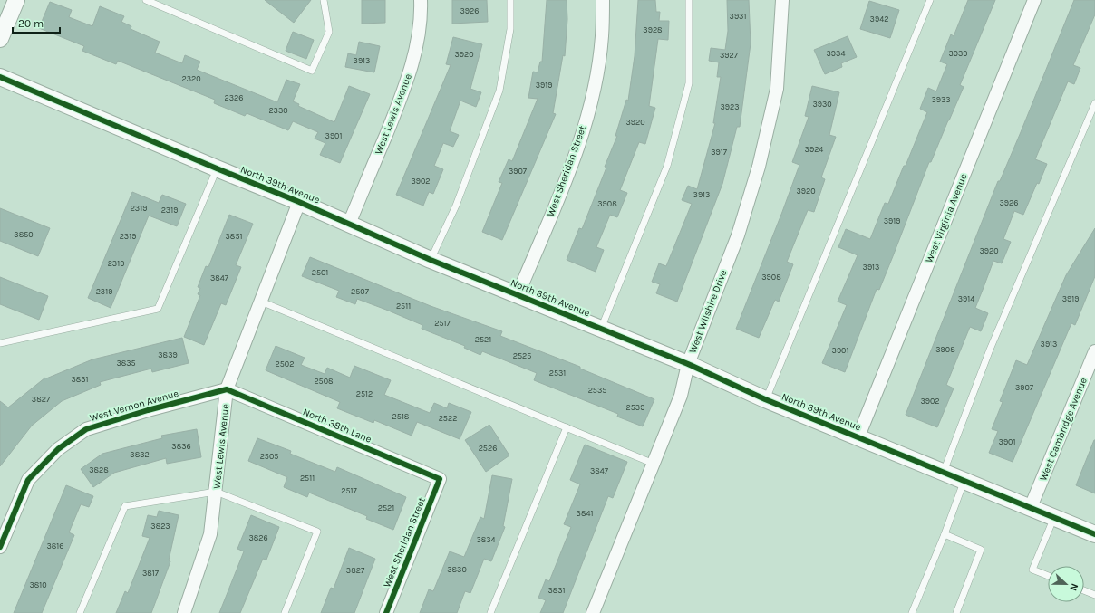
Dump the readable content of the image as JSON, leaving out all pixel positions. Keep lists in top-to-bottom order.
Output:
{
  "streets": {
    "street": [
      "West Lewis Avenue",
      "West Sheridan Street",
      "North 39th Avenue",
      "West Virginia Avenue",
      "West Wilshire Drive",
      "West Vernon Avenue",
      "North 38th Lane",
      "West Cambridge Avenue"
    ]
  },
  "crossings": [
    ["West Lewis Avenue", "North 39th Avenue"],
    ["West Lewis Avenue", "West Vernon Avenue"],
    ["West Lewis Avenue", "North 38th Lane"],
    ["West Sheridan Street", "North 39th Avenue"],
    ["West Sheridan Street", "North 38th Lane"],
    ["North 39th Avenue", "West Virginia Avenue"],
    ["North 39th Avenue", "West Wilshire Drive"],
    ["North 39th Avenue", "West Cambridge Avenue"],
    ["West Vernon Avenue", "North 38th Lane"]
  ],
  "house_numbers": [
    "3926",
    "3931",
    "3942",
    "3928",
    "3934",
    "3939",
    "3920",
    "3927",
    "3913",
    "2320",
    "3919",
    "2326",
    "3933",
    "3930",
    "3923",
    "2330",
    "3920",
    "3901",
    "3924",
    "3917",
    "3907",
    "3902",
    "3920",
    "3913",
    "3926",
    "3908",
    "2319",
    "2319",
    "3919",
    "3850",
    "2319",
    "3851",
    "3920",
    "2319",
    "3913",
    "2501",
    "3908",
    "3847",
    "2319",
    "2507",
    "3914",
    "3919",
    "2511",
    "2517",
    "2521",
    "3913",
    "3908",
    "3901",
    "3839",
    "2525",
    "3835",
    "2502",
    "2531",
    "3831",
    "2508",
    "3907",
    "2535",
    "2512",
    "3827",
    "3902",
    "2539",
    "2518",
    "2522",
    "3901",
    "3836",
    "2526",
    "3832",
    "2505",
    "3828",
    "3847",
    "2511",
    "2517",
    "2521",
    "3841",
    "3823",
    "3826",
    "3834",
    "3816",
    "3830",
    "3827",
    "3817",
    "3810",
    "3831"
  ],
  "scale_bar": "20 m",
  "north": "right"
}
